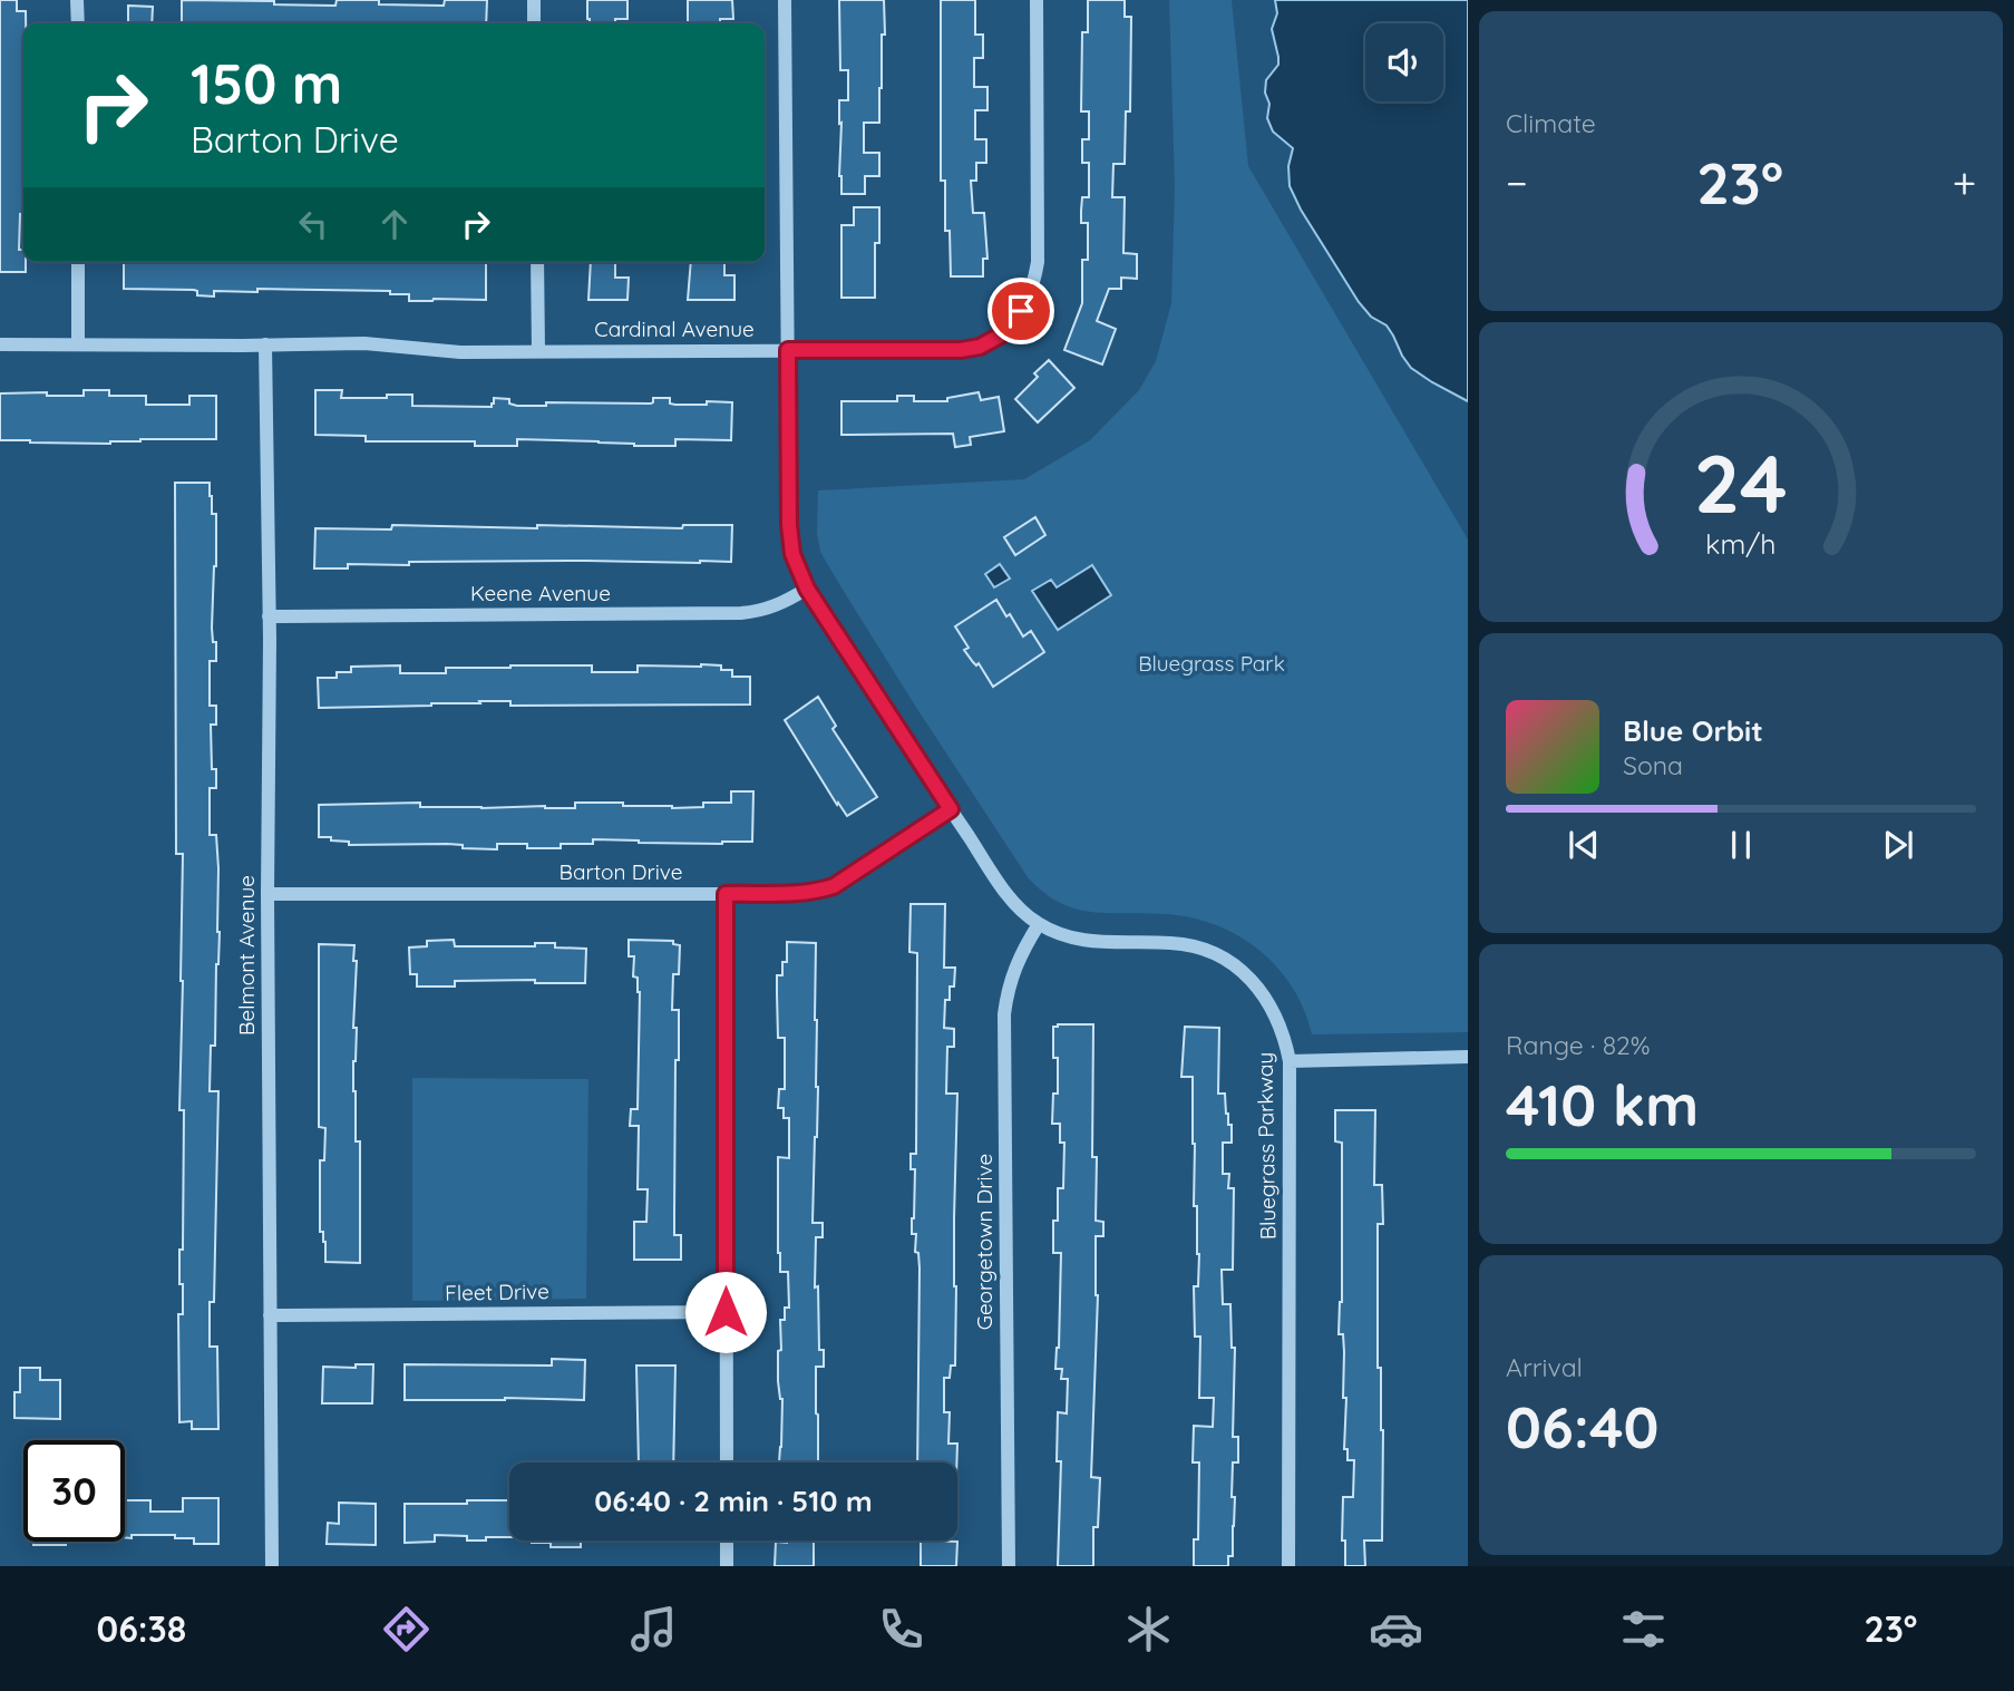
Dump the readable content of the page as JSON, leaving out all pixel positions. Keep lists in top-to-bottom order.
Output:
{
  "streets": {
    "street": [
      "Cardinal Avenue",
      "Keene Avenue",
      "Barton Drive",
      "Belmont Avenue",
      "Bluegrass Parkway",
      "Georgetown Drive",
      "Fleet Drive"
    ]
  },
  "crossings": [
    ["Cardinal Avenue", "Belmont Avenue"],
    ["Cardinal Avenue", "Bluegrass Parkway"],
    ["Keene Avenue", "Belmont Avenue"],
    ["Keene Avenue", "Bluegrass Parkway"],
    ["Barton Drive", "Belmont Avenue"],
    ["Barton Drive", "Bluegrass Parkway"],
    ["Belmont Avenue", "Fleet Drive"],
    ["Bluegrass Parkway", "Georgetown Drive"]
  ],
  "parks": ["Bluegrass Park"],
  "page": {
    "tile": [
      "Climate",
      ["Range · 82%", "410 km"],
      ["Arrival", "06:40"]
    ],
    "turn": ["150 m", "Barton Drive"],
    "heat": ["−", "23°", "+"],
    "song": ["Blue Orbit", "Sona"],
    "limit": "30",
    "trip": "06:40 · 2 min · 510 m",
    "tabs": ["06:38", "23°"],
    "gauge": ["24", "km/h"]
  }
}
